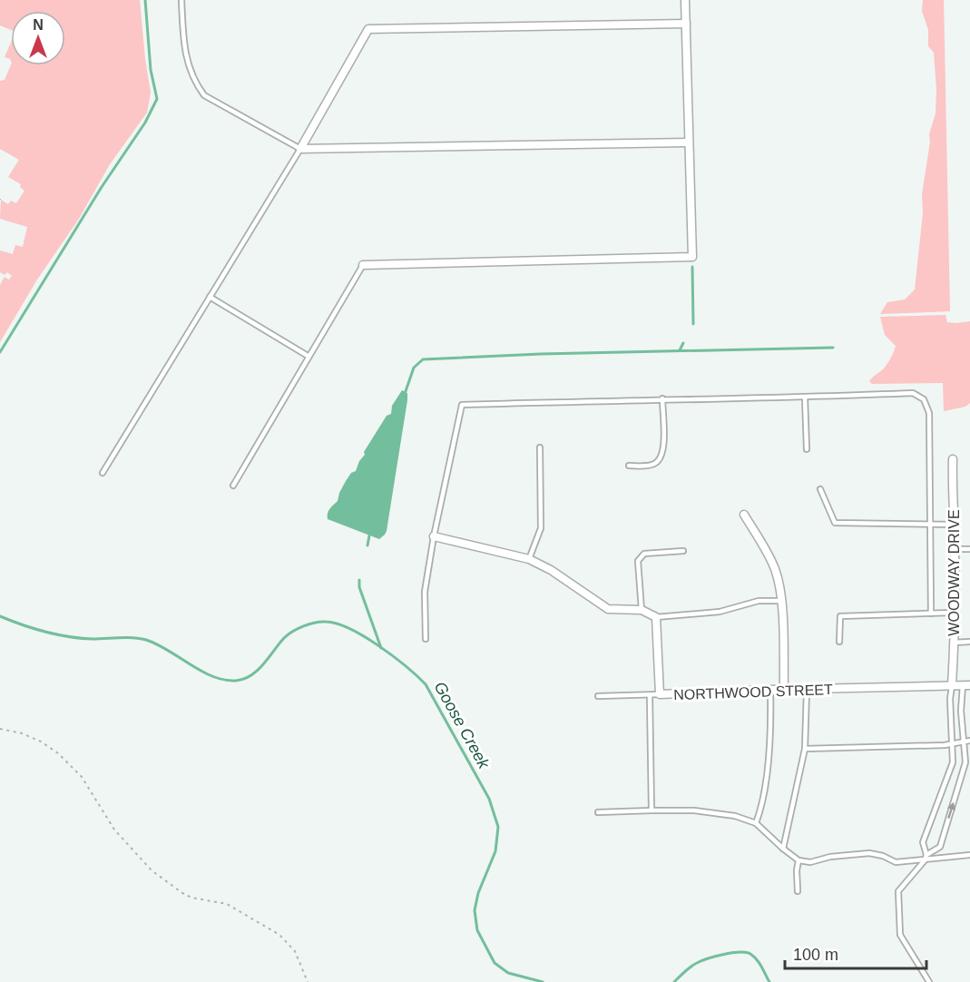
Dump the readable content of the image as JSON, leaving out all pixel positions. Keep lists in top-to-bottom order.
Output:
{
  "streets": {
    "street": ["WOODWAY DRIVE", "NORTHWOOD STREET"]
  },
  "crossings": [
    ["WOODWAY DRIVE", "NORTHWOOD STREET"]
  ],
  "water": ["Goose Creek"],
  "scale_bar": "100 m",
  "north": "top"
}
